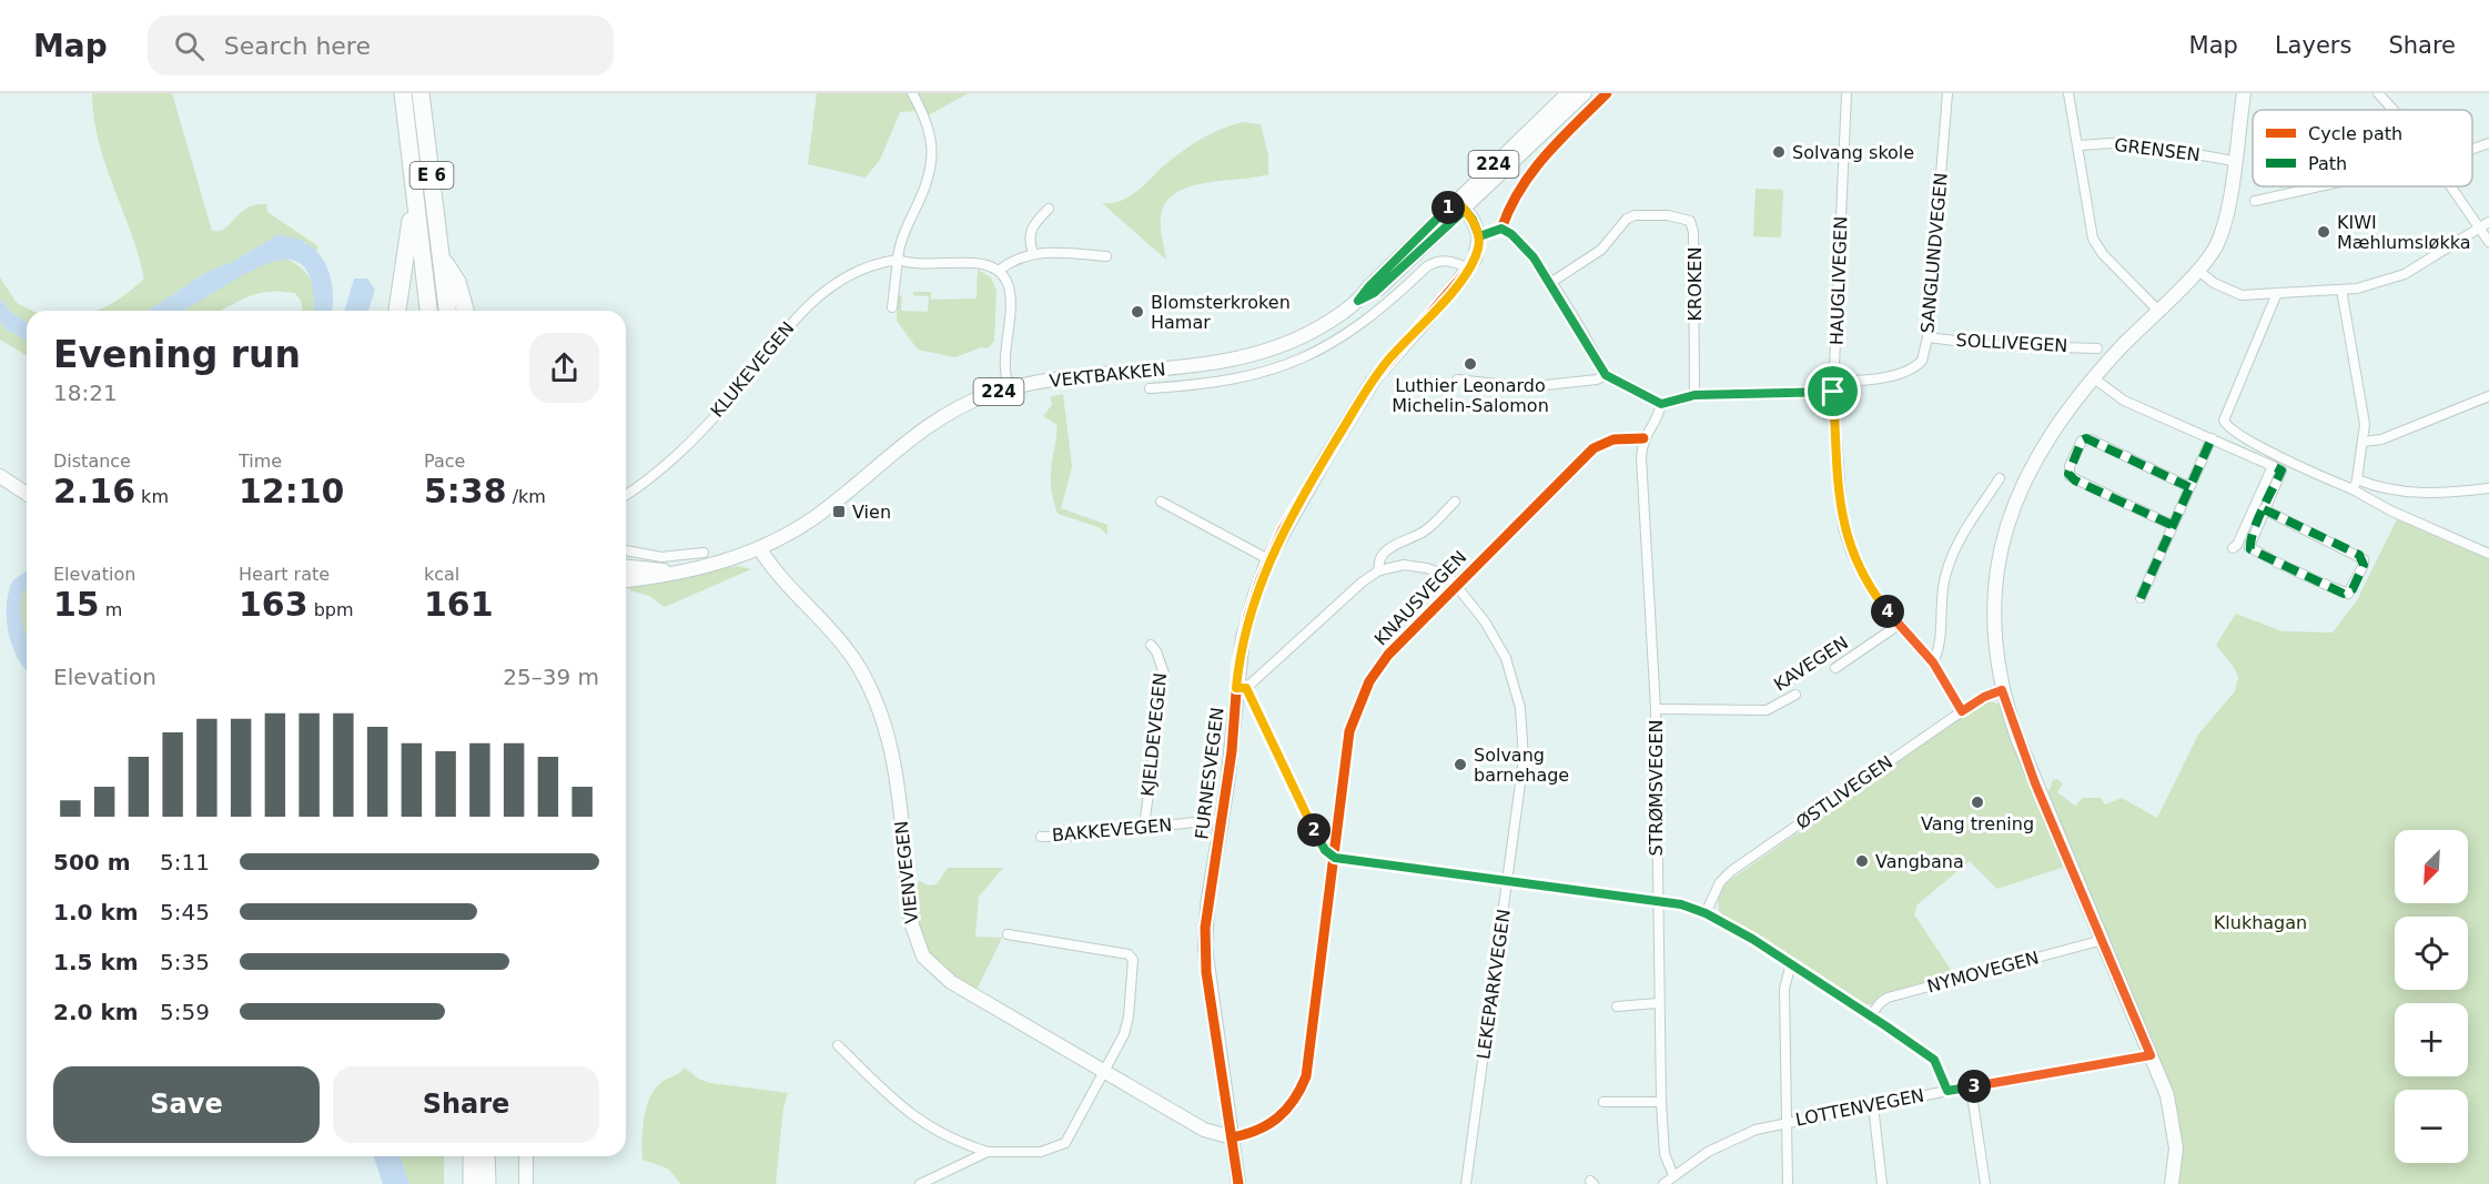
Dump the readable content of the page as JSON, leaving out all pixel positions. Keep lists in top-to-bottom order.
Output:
{
  "streets": {
    "highway": ["E 6"],
    "main road": [
      "224",
      "VEKTBAKKEN",
      "FURNESVEGEN",
      "VIENVEGEN"
    ],
    "street": [
      "GRENSEN",
      "SANGLUNDVEGEN",
      "HAUGLIVEGEN",
      "KROKEN",
      "SOLLIVEGEN",
      "KLUKEVEGEN",
      "KNAUSVEGEN",
      "KAVEGEN",
      "KJELDEVEGEN",
      "STRØMSVEGEN",
      "ØSTLIVEGEN",
      "BAKKEVEGEN",
      "NYMOVEGEN",
      "LEKEPARKVEGEN",
      "LOTTENVEGEN"
    ]
  },
  "crossings": [
    ["224", "VEKTBAKKEN"],
    ["SANGLUNDVEGEN", "HAUGLIVEGEN"],
    ["SANGLUNDVEGEN", "SOLLIVEGEN"],
    ["HAUGLIVEGEN", "KAVEGEN"],
    ["HAUGLIVEGEN", "ØSTLIVEGEN"],
    ["VEKTBAKKEN", "FURNESVEGEN"],
    ["VEKTBAKKEN", "VIENVEGEN"],
    ["KNAUSVEGEN", "FURNESVEGEN"],
    ["KNAUSVEGEN", "STRØMSVEGEN"],
    ["KNAUSVEGEN", "VIENVEGEN"],
    ["KNAUSVEGEN", "LEKEPARKVEGEN"],
    ["KAVEGEN", "STRØMSVEGEN"],
    ["KJELDEVEGEN", "BAKKEVEGEN"],
    ["FURNESVEGEN", "BAKKEVEGEN"],
    ["FURNESVEGEN", "VIENVEGEN"],
    ["FURNESVEGEN", "LEKEPARKVEGEN"],
    ["STRØMSVEGEN", "LOTTENVEGEN"]
  ],
  "parks": ["Klukhagan"],
  "places": {
    "other": [
      "Solvang skole",
      "KIWI Mæhlumsløkka",
      "Blomsterkroken Hamar",
      "Luthier Leonardo Michelin-Salomon",
      "Solvang barnehage",
      "Vang trening",
      "Vangbana"
    ],
    "transit": ["Vien"]
  },
  "legend": ["Cycle path", "Path"],
  "north": "bottom left",
  "page": {
    "header": "Map",
    "search": "Search here",
    "nav": ["Map", "Layers", "Share"],
    "pins": [
      "1",
      "4",
      "2",
      "3"
    ],
    "heading": ["Evening run", "18:21"],
    "stats": [
      ["Distance", "2.16 km"],
      ["Time", "12:10"],
      ["Pace", "5:38 /km"],
      ["Elevation", "15 m"],
      ["Heart rate", "163 bpm"],
      ["kcal", "161"]
    ],
    "chart": ["Elevation", "25–39 m"],
    "map_buttons": ["+", "−"],
    "list": [
      {
        "name": "500 m",
        "note": "5:11"
      },
      {
        "name": "1.0 km",
        "note": "5:45"
      },
      {
        "name": "1.5 km",
        "note": "5:35"
      },
      {
        "name": "2.0 km",
        "note": "5:59"
      }
    ],
    "buttons": ["Save", "Share"]
  }
}
